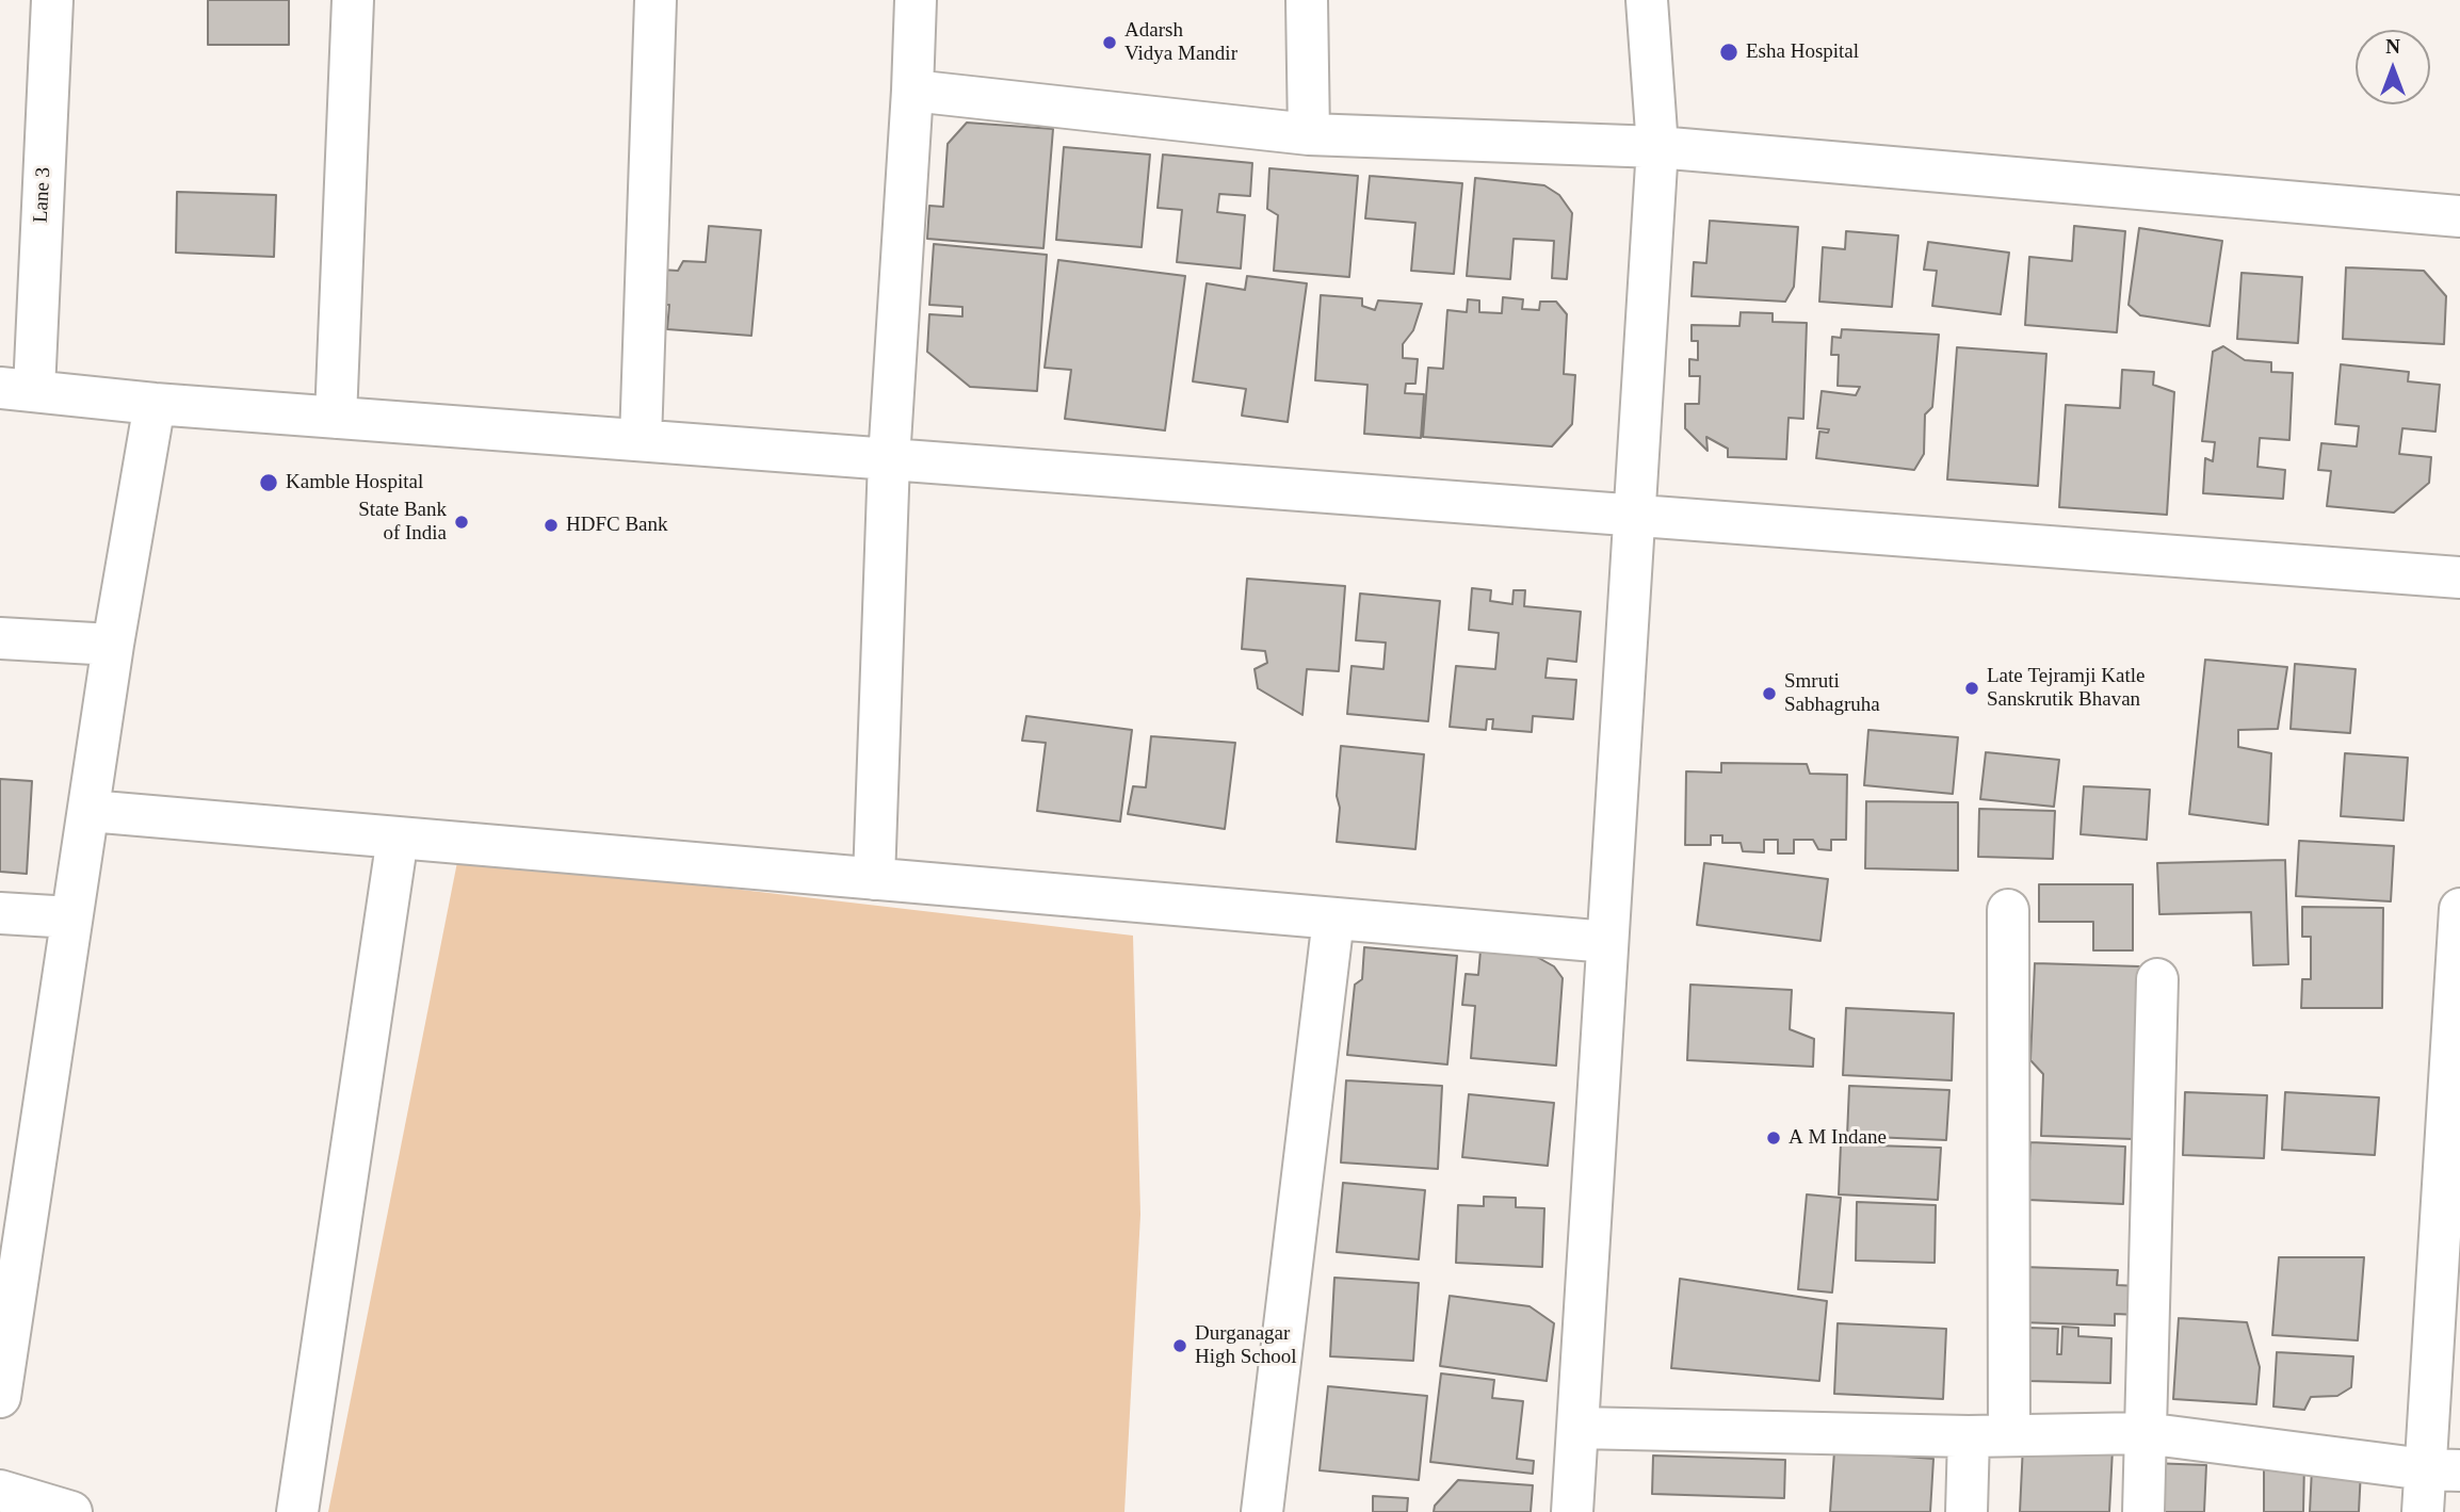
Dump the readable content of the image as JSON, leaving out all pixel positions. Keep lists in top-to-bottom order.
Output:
{
  "streets": {
    "street": ["Lane 3"]
  },
  "places": [
    "Adarsh Vidya Mandir",
    "Esha Hospital",
    "Kamble Hospital",
    "State Bank of India",
    "HDFC Bank",
    "Late Tejramji Katle Sanskrutik Bhavan",
    "Smruti Sabhagruha",
    "A M Indane",
    "Durganagar High School"
  ],
  "north": "top"
}
